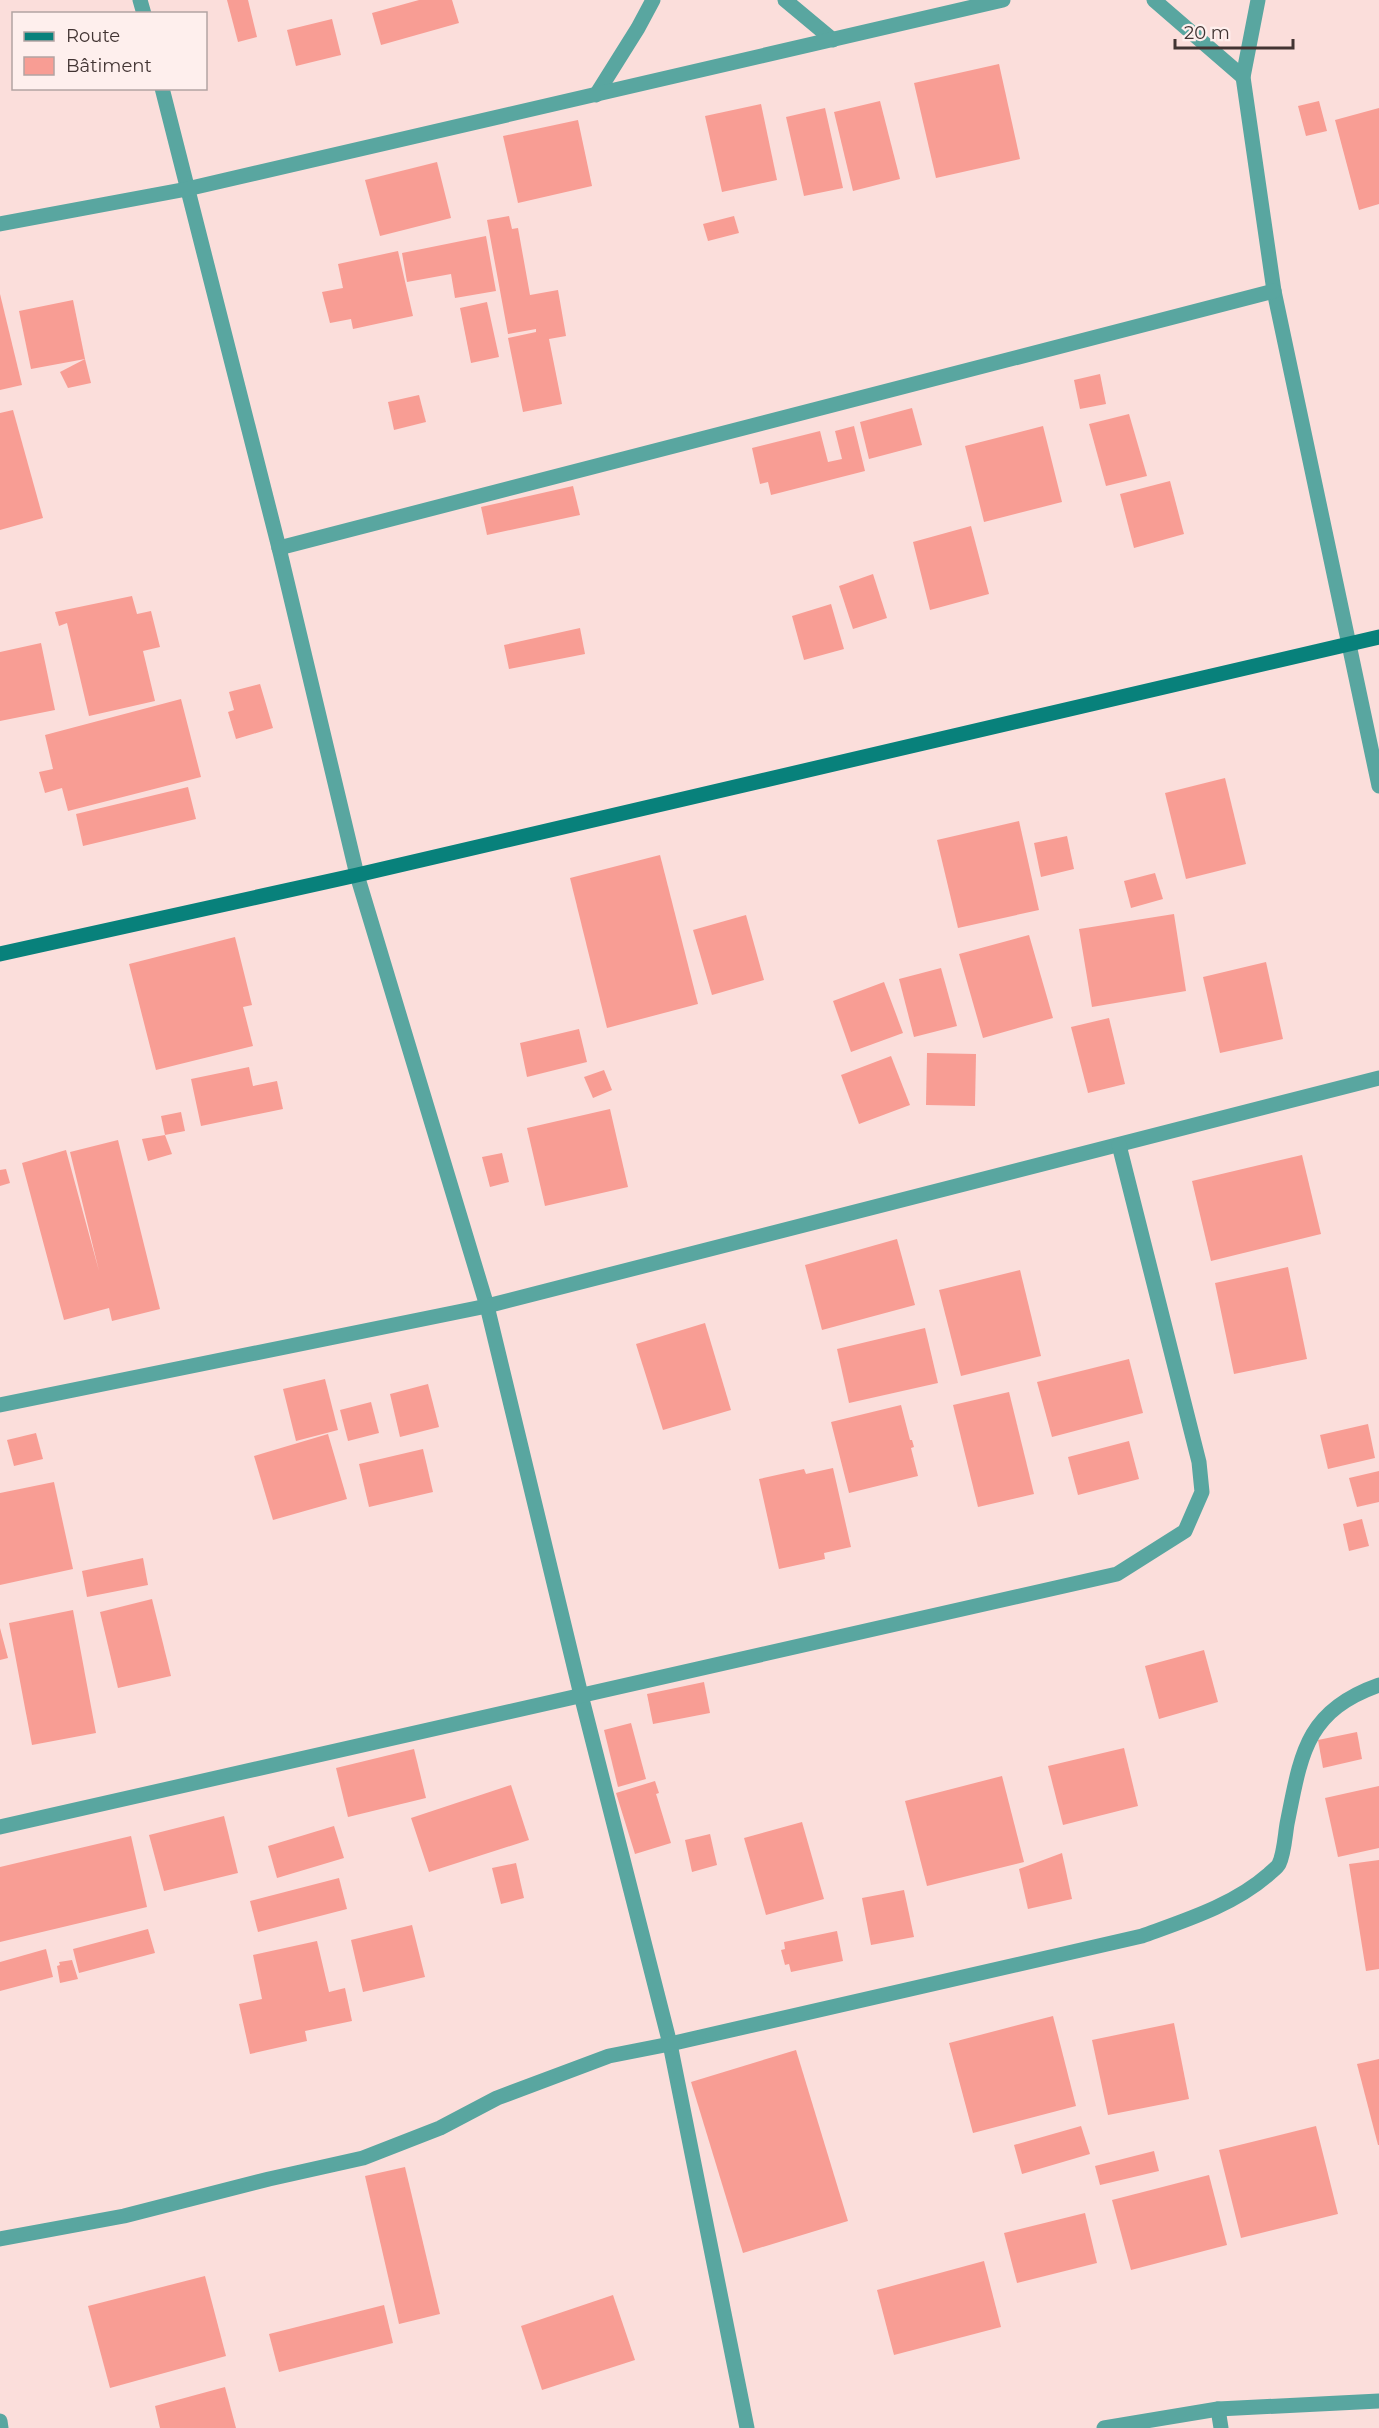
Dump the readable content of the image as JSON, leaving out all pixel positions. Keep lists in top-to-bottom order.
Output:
{
  "legend": ["Route", "Bâtiment"],
  "scale_bar": "20 m"
}
